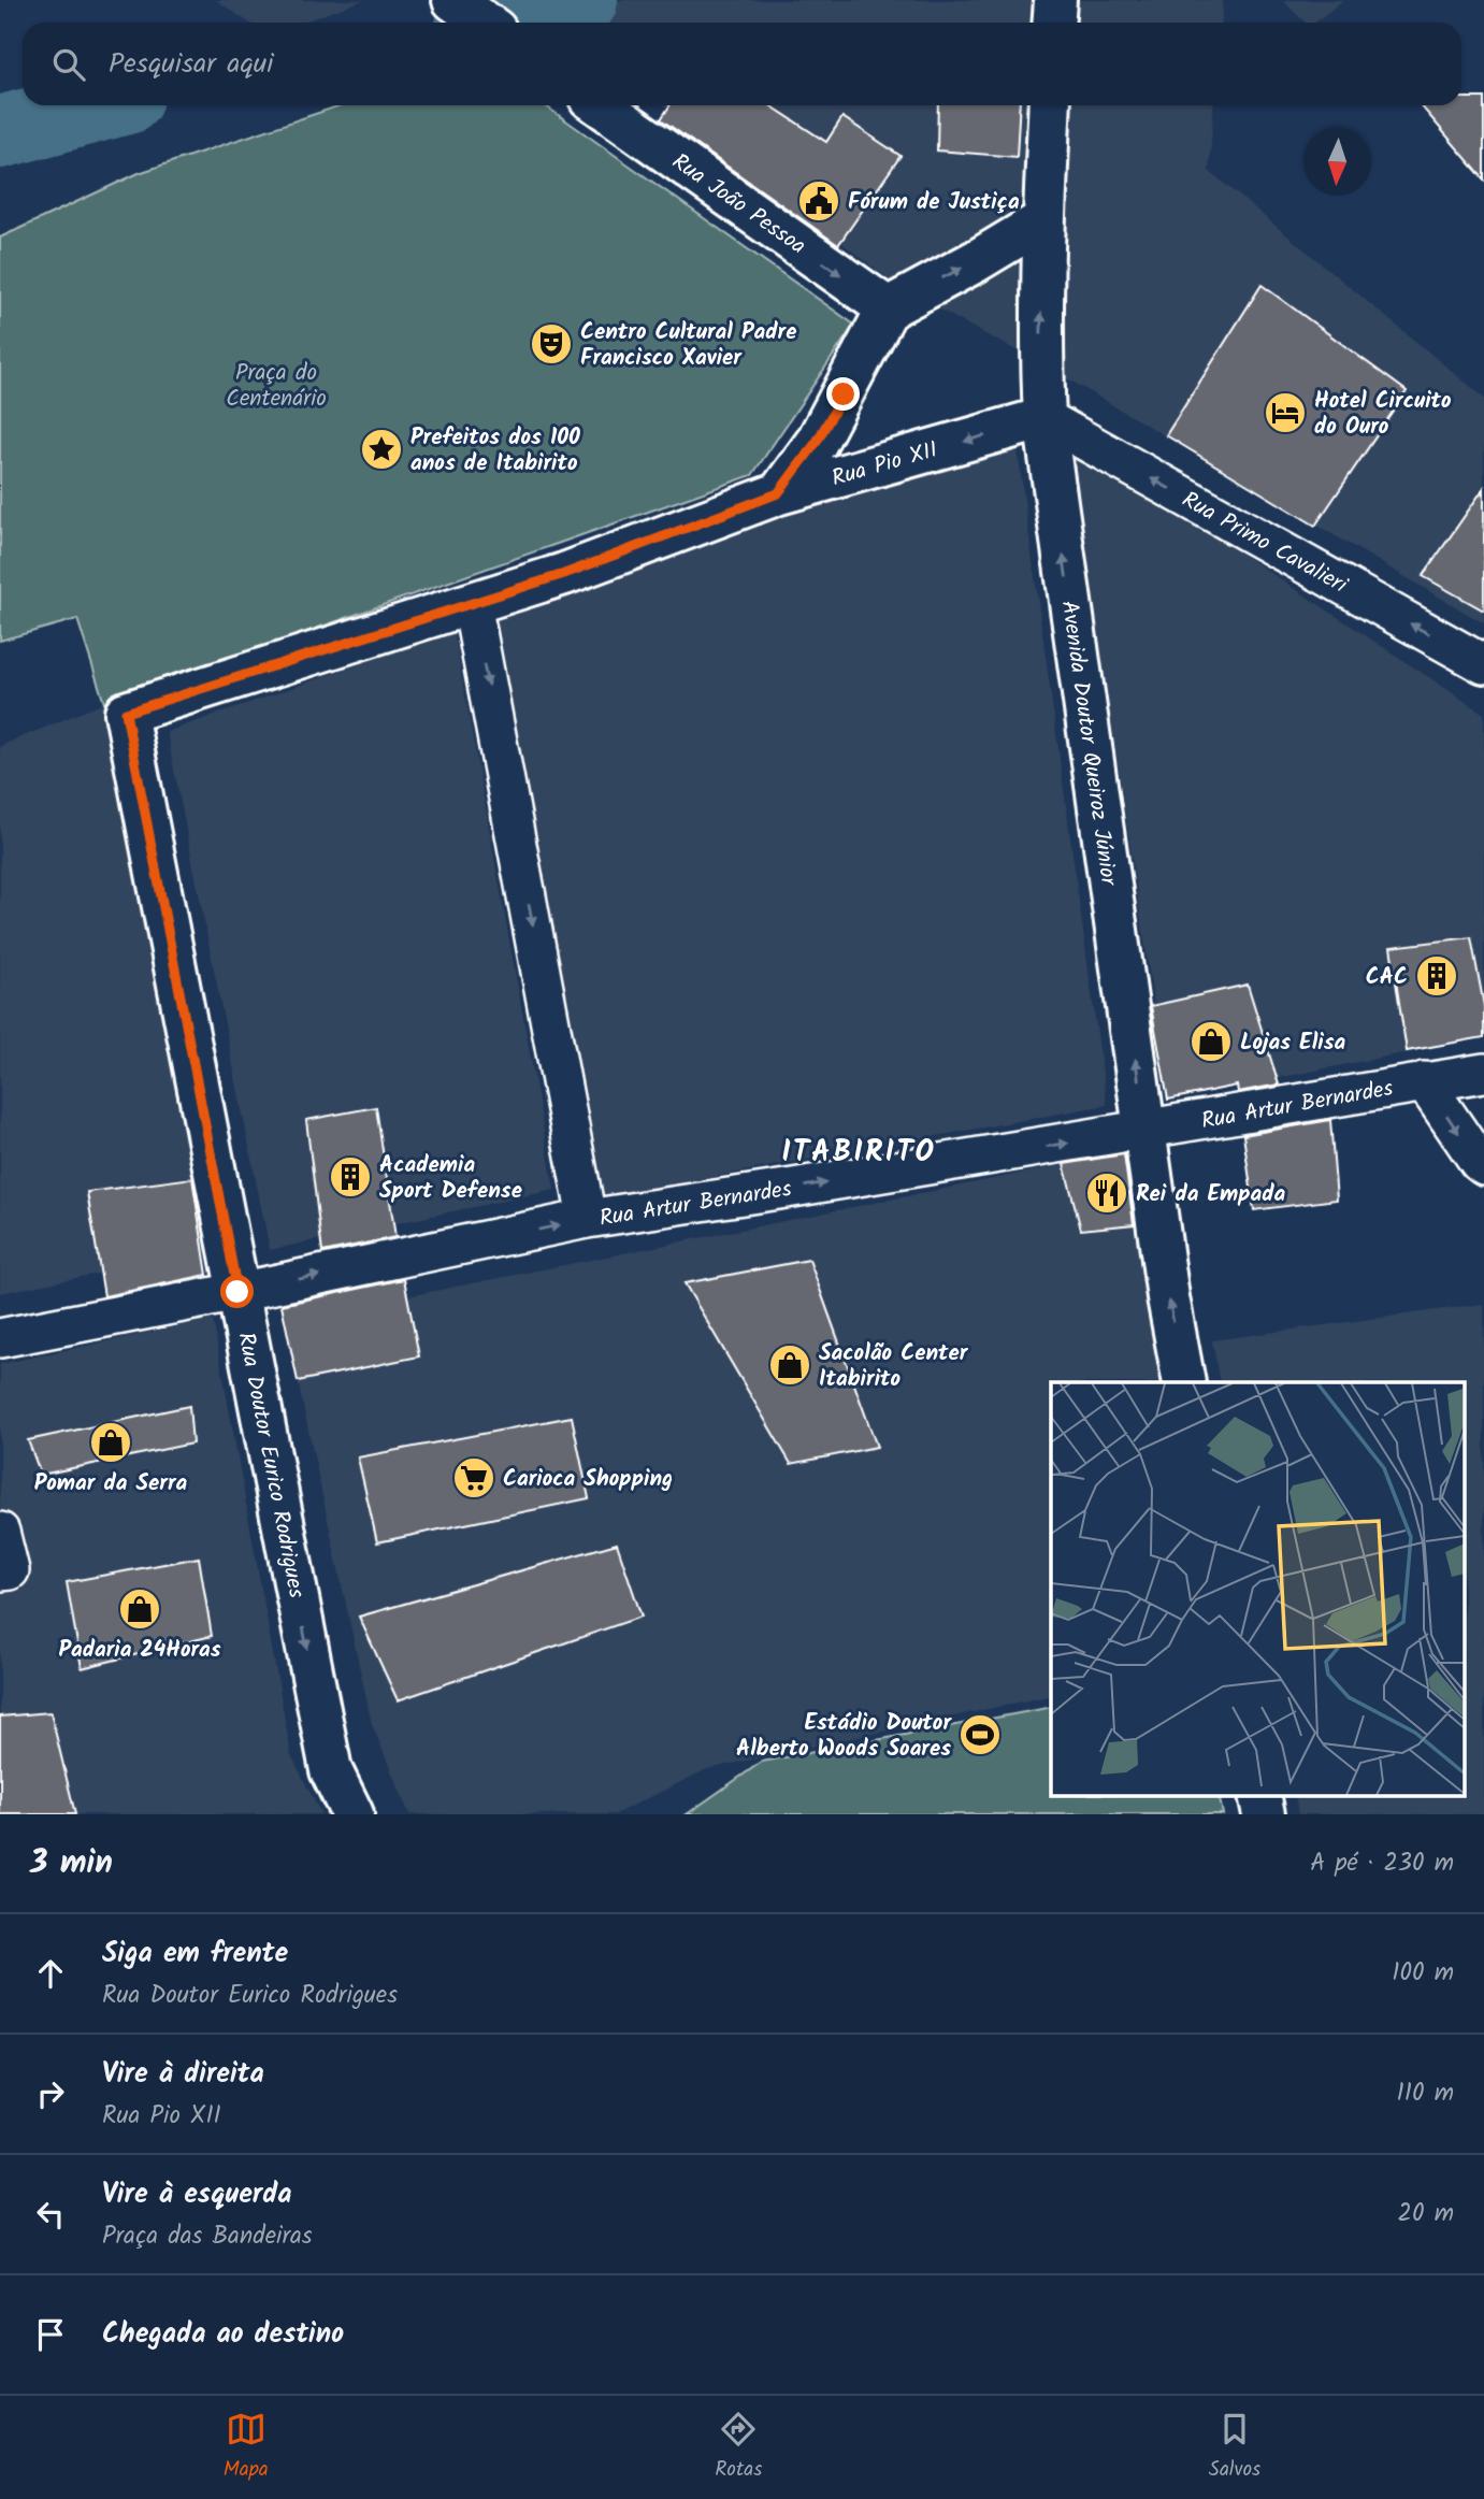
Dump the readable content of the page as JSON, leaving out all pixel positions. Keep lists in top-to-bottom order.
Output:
{
  "streets": {
    "main road": [
      "Rua João Pessoa",
      "Rua Pio XII",
      "Avenida Doutor Queiroz Júnior",
      "Rua Doutor Eurico Rodrigues"
    ],
    "street": ["Rua Primo Cavalieri", "Rua Artur Bernardes"]
  },
  "crossings": [
    ["Rua Pio XII", "Rua Primo Cavalieri"],
    ["Rua Pio XII", "Avenida Doutor Queiroz Júnior"],
    ["Rua Pio XII", "Rua Doutor Eurico Rodrigues"],
    ["Rua Primo Cavalieri", "Avenida Doutor Queiroz Júnior"],
    ["Avenida Doutor Queiroz Júnior", "Rua Artur Bernardes"],
    ["Rua Artur Bernardes", "Rua Doutor Eurico Rodrigues"]
  ],
  "one_way": [
    "Rua João Pessoa",
    "Rua Primo Cavalieri",
    "Avenida Doutor Queiroz Júnior",
    "Rua Artur Bernardes",
    "Rua Doutor Eurico Rodrigues"
  ],
  "districts": ["ITABIRITO"],
  "parks": ["Praça do Centenário"],
  "places": {
    "public building": ["Fórum de Justiça"],
    "theatre": ["Centro Cultural Padre Francisco Xavier"],
    "hotel": ["Hotel Circuito do Ouro"],
    "place": ["Prefeitos dos 100 anos de Itabirito"],
    "building": ["CAC", "Academia Sport Defense"],
    "shop": [
      "Lojas Elisa",
      "Sacolão Center Itabirito",
      "Pomar da Serra",
      "Padaria 24Horas"
    ],
    "restaurant": ["Rei da Empada"],
    "supermarket": ["Carioca Shopping"],
    "sports": ["Estádio Doutor Alberto Woods Soares"]
  },
  "north": "bottom",
  "page": {
    "search": "Pesquisar aqui",
    "heading": ["3 min", "A pé · 230 m"],
    "list": [
      ["Siga em frente", "Rua Doutor Eurico Rodrigues", "100 m"],
      ["Vire à direita", "Rua Pio XII", "110 m"],
      ["Vire à esquerda", "Praça das Bandeiras", "20 m"],
      "Chegada ao destino"
    ],
    "nav": ["Mapa", "Rotas", "Salvos"]
  }
}
